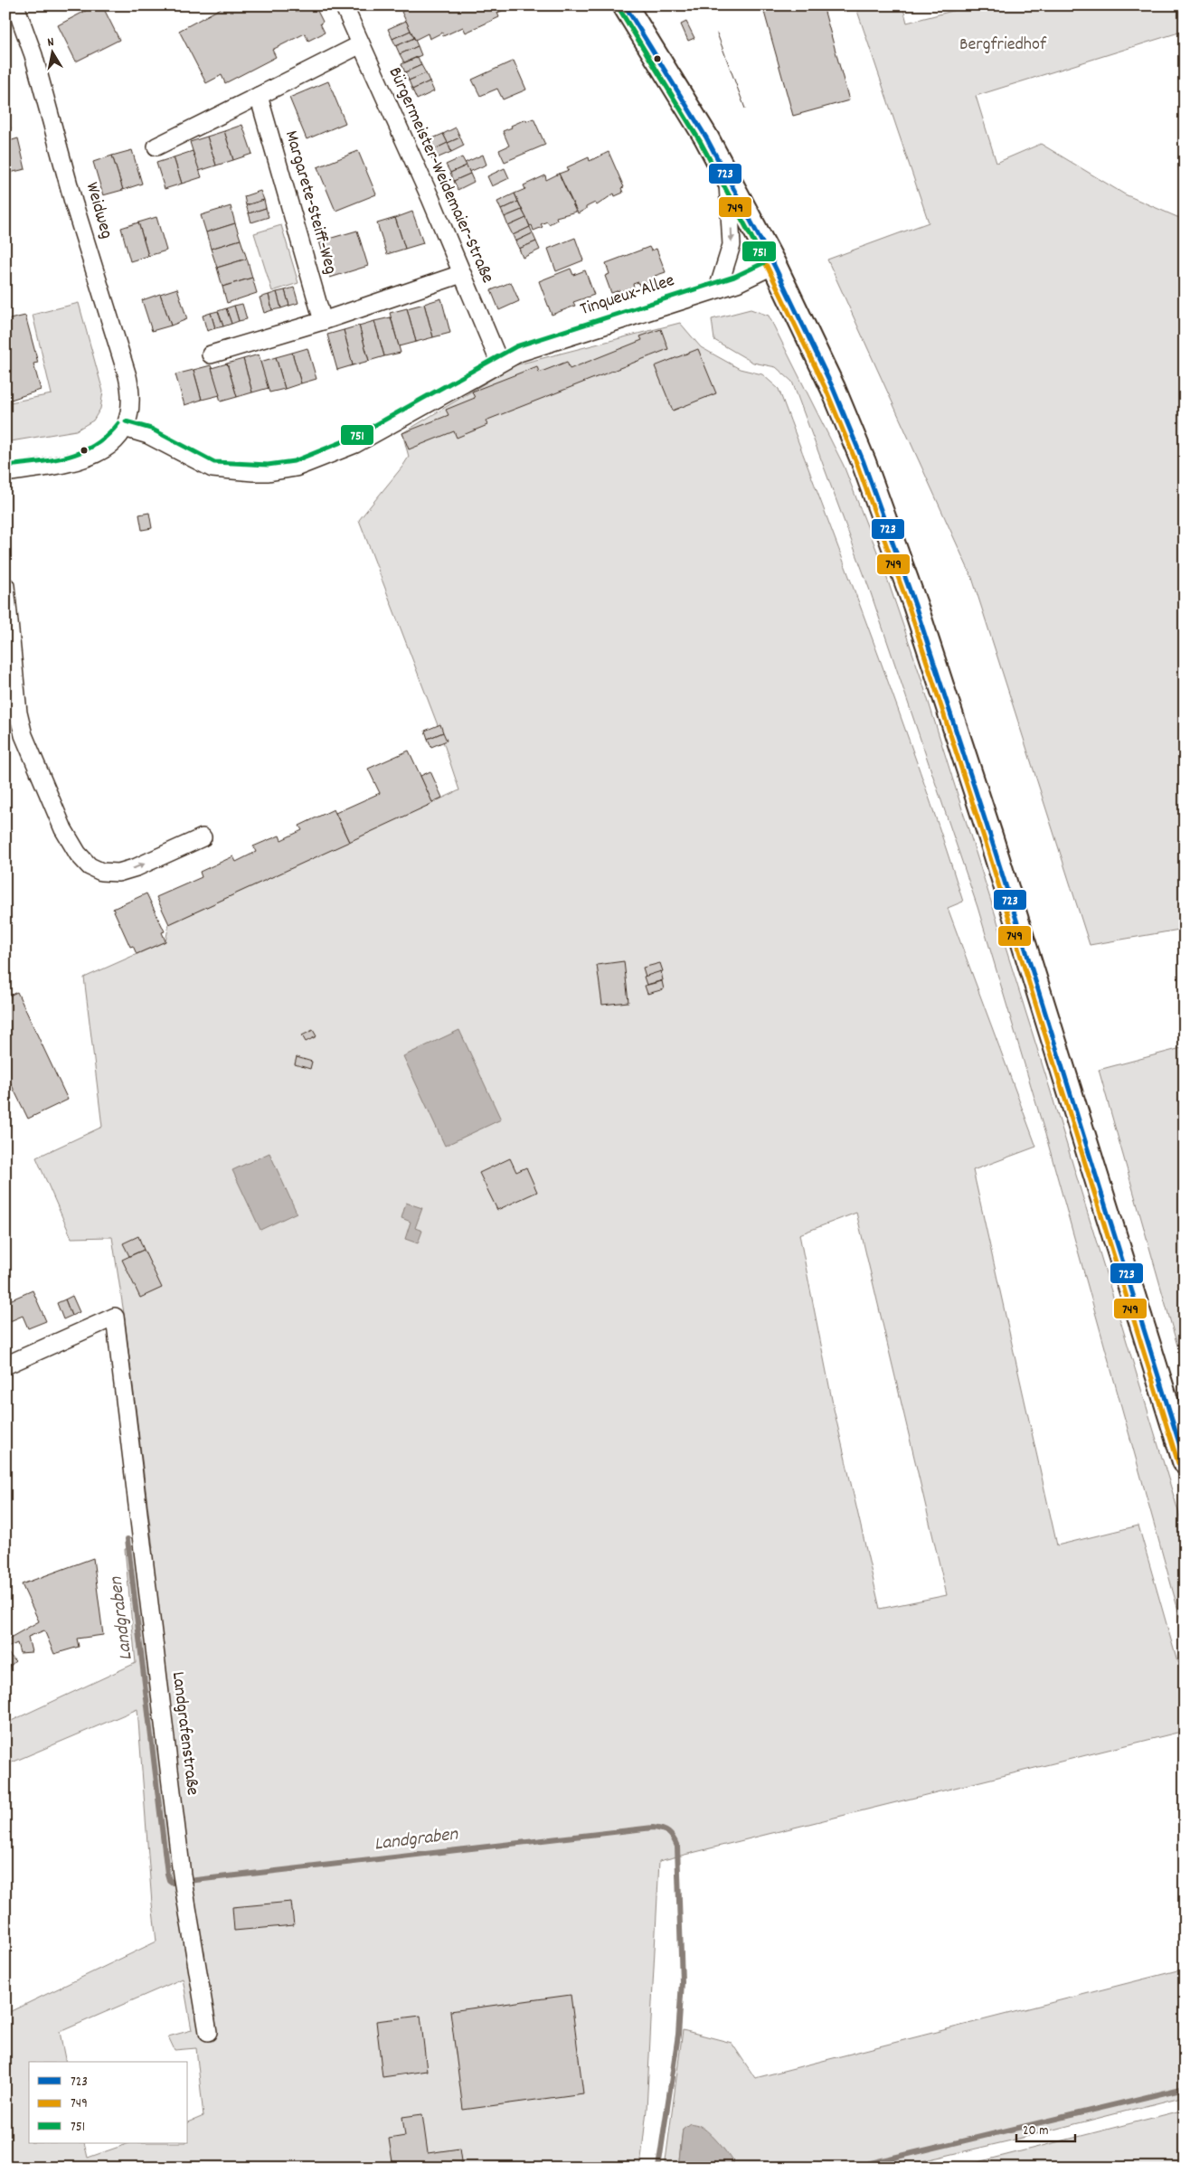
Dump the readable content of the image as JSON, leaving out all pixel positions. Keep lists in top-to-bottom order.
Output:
{
  "streets": {
    "street": [
      "Bürgermeister-Weidemaier-Straße",
      "Margarete-Steiff-Weg",
      "Weidweg",
      "Tinqueux-Allee",
      "Landgrafenstraße"
    ]
  },
  "crossings": [
    ["Bürgermeister-Weidemaier-Straße", "Tinqueux-Allee"],
    ["Weidweg", "Tinqueux-Allee"]
  ],
  "water": ["Landgraben"],
  "parks": ["Bergfriedhof"],
  "lines": ["transit line 723", "transit line 749", "transit line 751"],
  "legend": ["723", "749", "751"],
  "scale_bar": "20 m",
  "north": "top"
}
